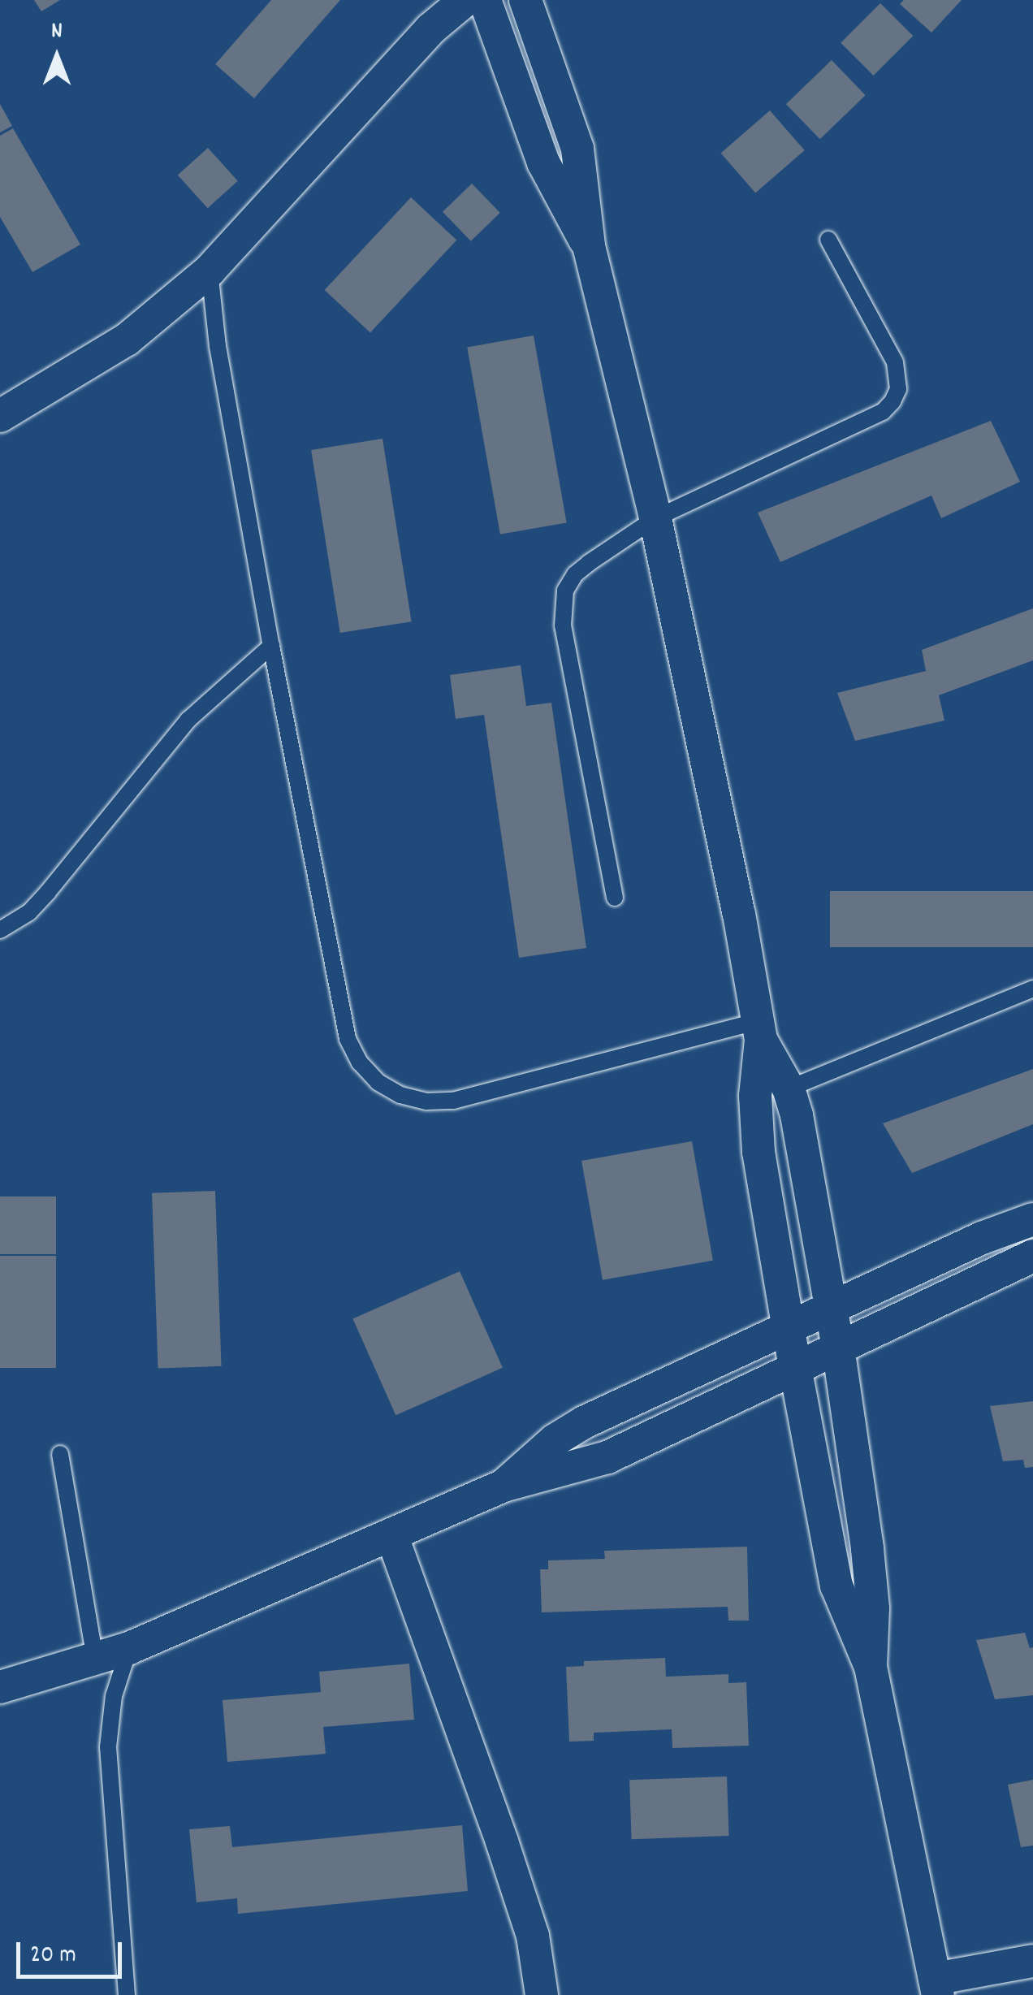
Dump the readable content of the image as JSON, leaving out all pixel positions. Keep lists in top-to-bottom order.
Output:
{
  "scale_bar": "20 m",
  "north": "top"
}
